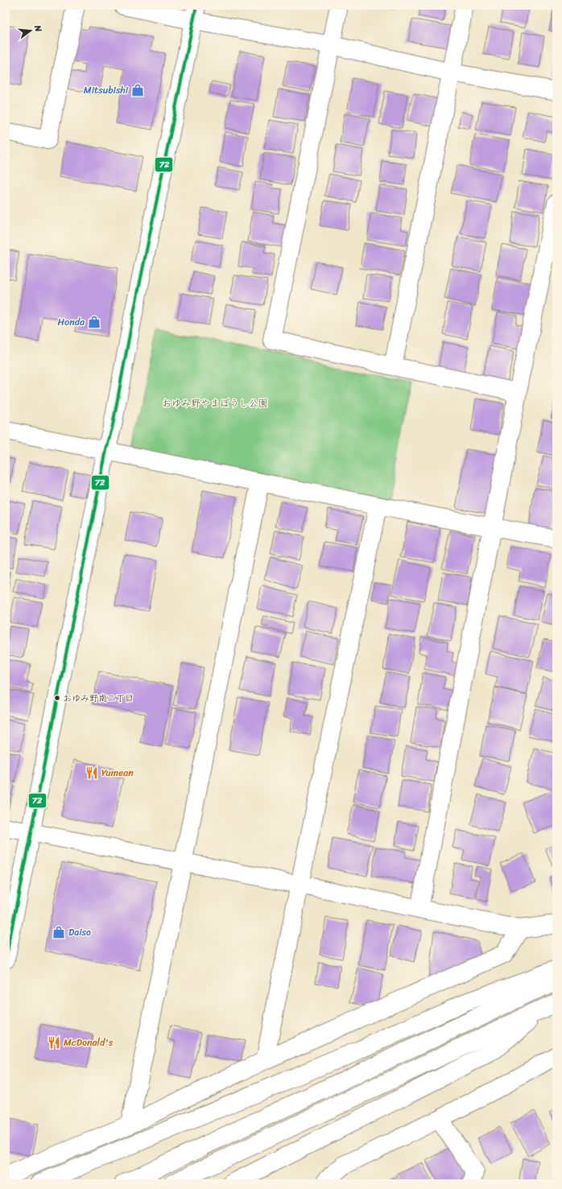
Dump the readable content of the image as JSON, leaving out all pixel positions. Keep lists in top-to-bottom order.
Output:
{
  "parks": ["おゆみ野やまぼうし公園"],
  "places": {
    "shop": ["Mitsubishi", "Honda", "Daiso"],
    "other": ["おゆみ野南二丁目"],
    "restaurant": ["Yumean", "McDonald's"]
  },
  "lines": ["transit line 72"],
  "north": "right"
}
